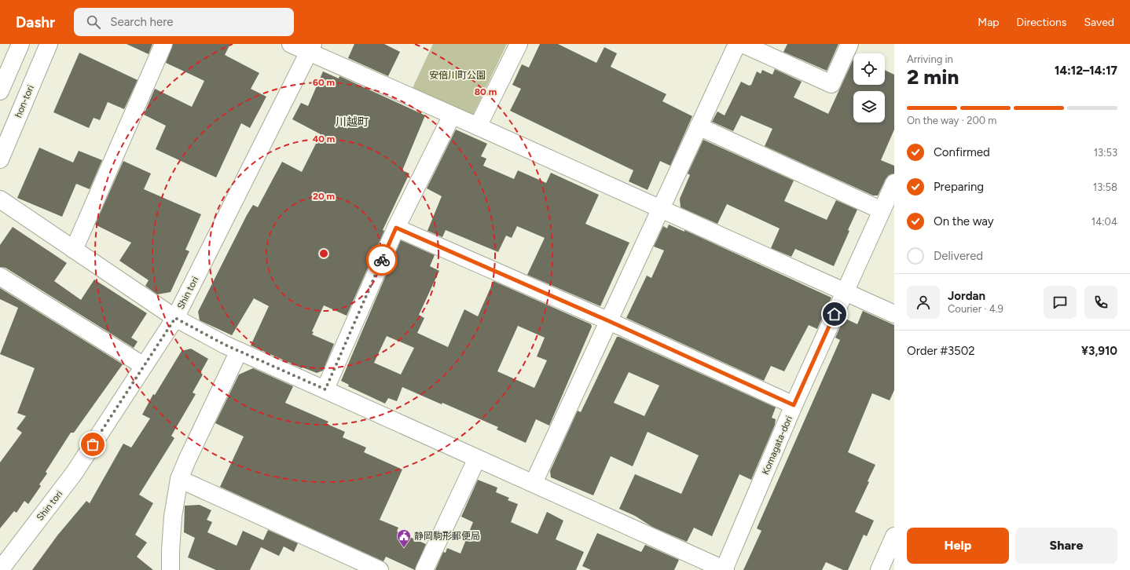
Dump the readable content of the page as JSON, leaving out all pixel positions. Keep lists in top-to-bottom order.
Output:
{
  "streets": {
    "street": ["hon-tori", "Shin tori", "Komagata-dori"]
  },
  "districts": ["川越町"],
  "parks": ["安倍川町公園"],
  "places": {
    "public building": ["静岡駒形郵便局"]
  },
  "page": {
    "header": "Dashr",
    "search": "Search here",
    "nav": ["Map", "Directions", "Saved"],
    "heading": ["2 min", "Arriving in", "14:12–14:17"],
    "panel": [
      "Jordan",
      "Courier · 4.9",
      "Order #3502",
      "¥3,910"
    ],
    "bar": "On the way · 200 m",
    "list": [
      ["Confirmed", "13:53"],
      ["Preparing", "13:58"],
      ["On the way", "14:04"],
      "Delivered"
    ],
    "buttons": ["Help", "Share"]
  },
  "rings": [
    "60 m",
    "80 m",
    "40 m",
    "20 m"
  ]
}
